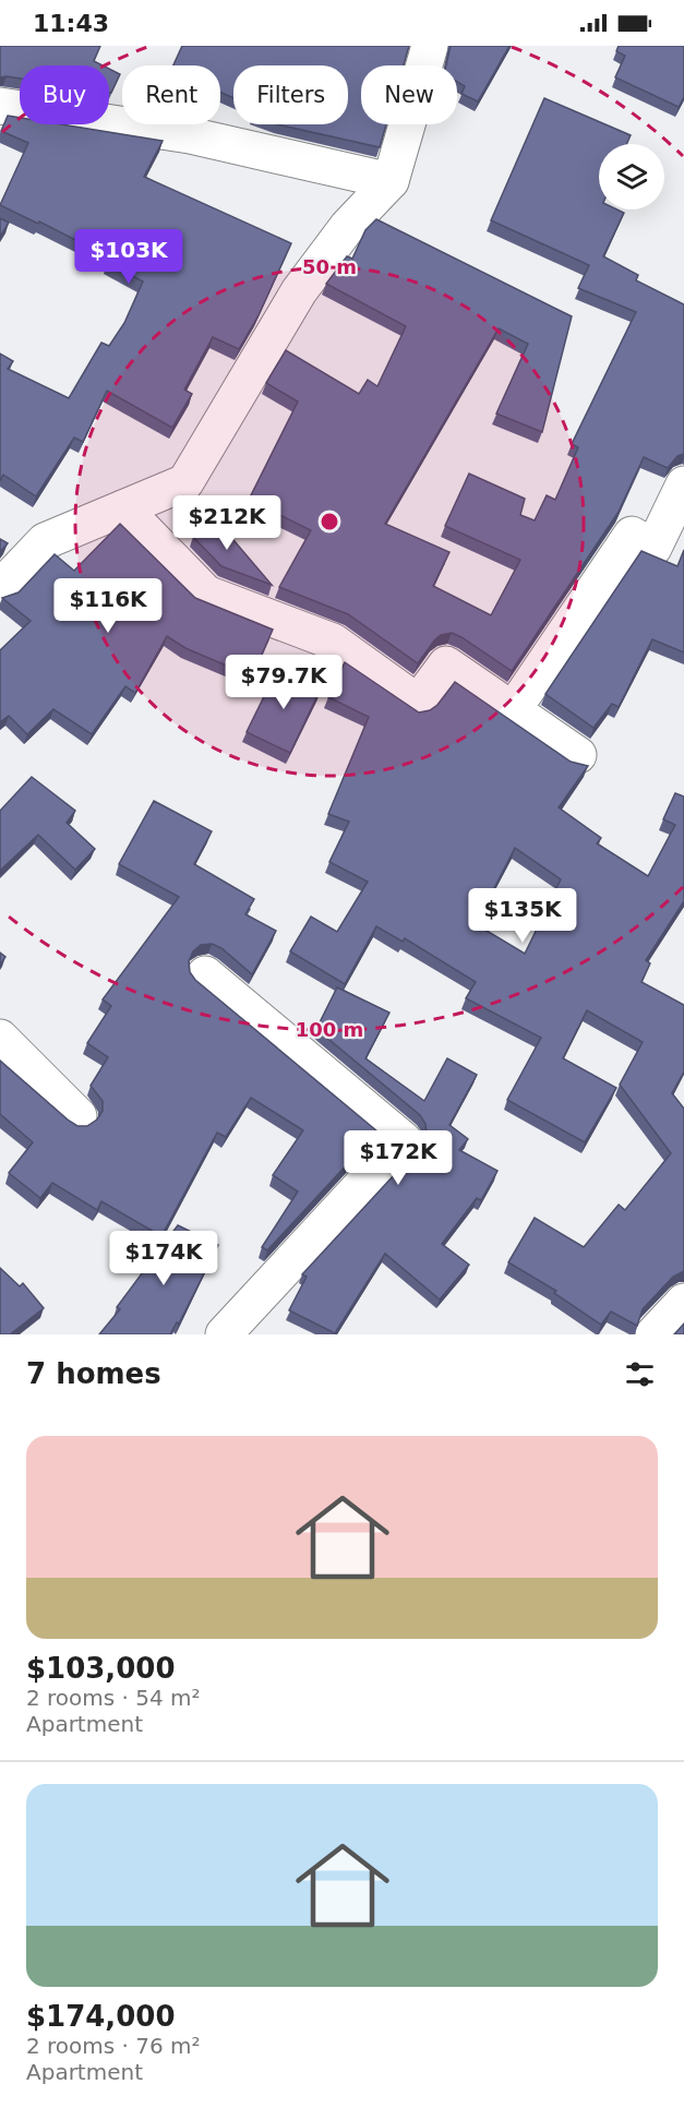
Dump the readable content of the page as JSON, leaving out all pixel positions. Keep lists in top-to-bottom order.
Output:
{
  "page": {
    "status": "11:43",
    "chip": [
      "Buy",
      "Rent",
      "Filters",
      "New"
    ],
    "price": [
      "$103K",
      "$212K",
      "$116K",
      "$79.7K",
      "$135K",
      "$172K",
      "$174K"
    ],
    "heading": "7 homes",
    "list": [
      {
        "name": "$103,000",
        "note": "2 rooms · 54 m² · Apartment"
      },
      {
        "name": "$174,000",
        "note": "2 rooms · 76 m² · Apartment"
      }
    ]
  },
  "rings": ["50 m", "100 m"]
}
